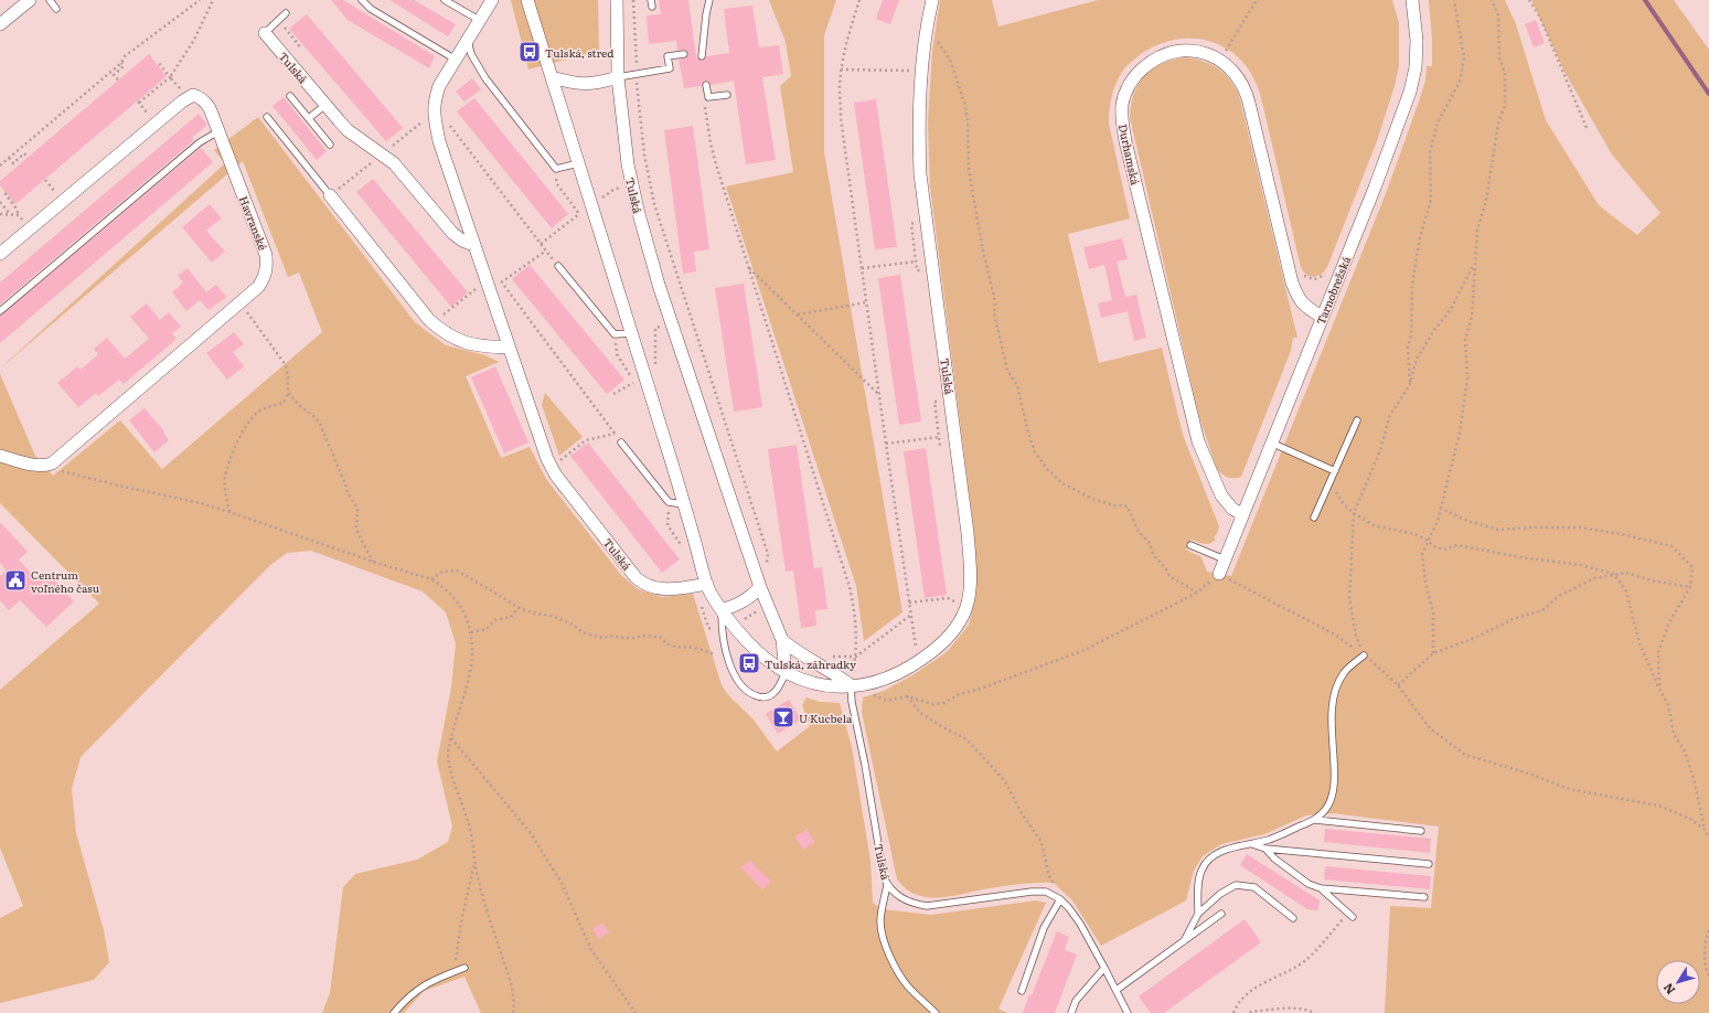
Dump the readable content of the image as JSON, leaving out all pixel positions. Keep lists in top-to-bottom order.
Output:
{
  "streets": {
    "street": [
      "Tulská",
      "Durhamská",
      "Havranské",
      "Tarnobrežská"
    ]
  },
  "crossings": [
    ["Durhamská", "Tarnobrežská"]
  ],
  "places": {
    "bus stop": ["Tulská, stred", "Tulská, záhradky"],
    "public building": ["Centrum voľného času"],
    "bar": ["U Kucbela"]
  },
  "north": "bottom left"
}
